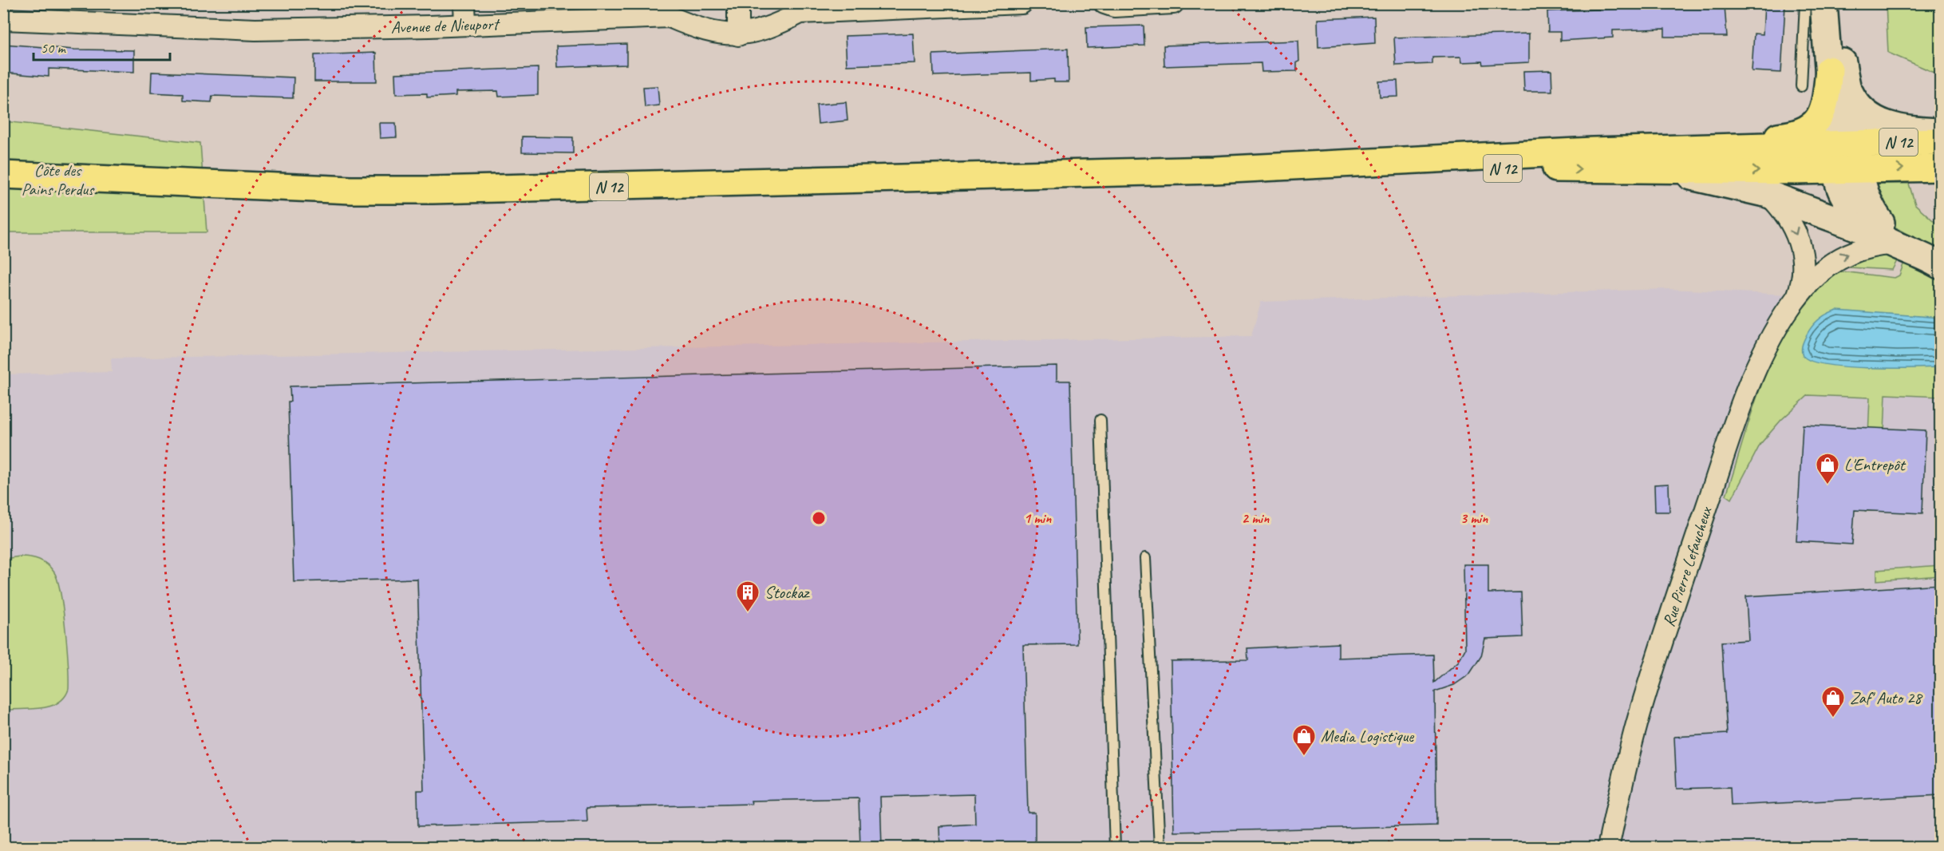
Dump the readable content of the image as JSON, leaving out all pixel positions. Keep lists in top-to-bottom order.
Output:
{
  "streets": {
    "main road": ["N 12"],
    "street": ["Avenue de Nieuport", "Rue Pierre Lefaucheux"]
  },
  "parks": ["Côte des Pains Perdus"],
  "places": {
    "shop": ["L'Entrepôt", "Zaf' Auto 28", "Media Logistique"],
    "building": ["Stockaz"]
  },
  "scale_bar": "50 m",
  "rings": ["1 min", "2 min", "3 min"]
}
